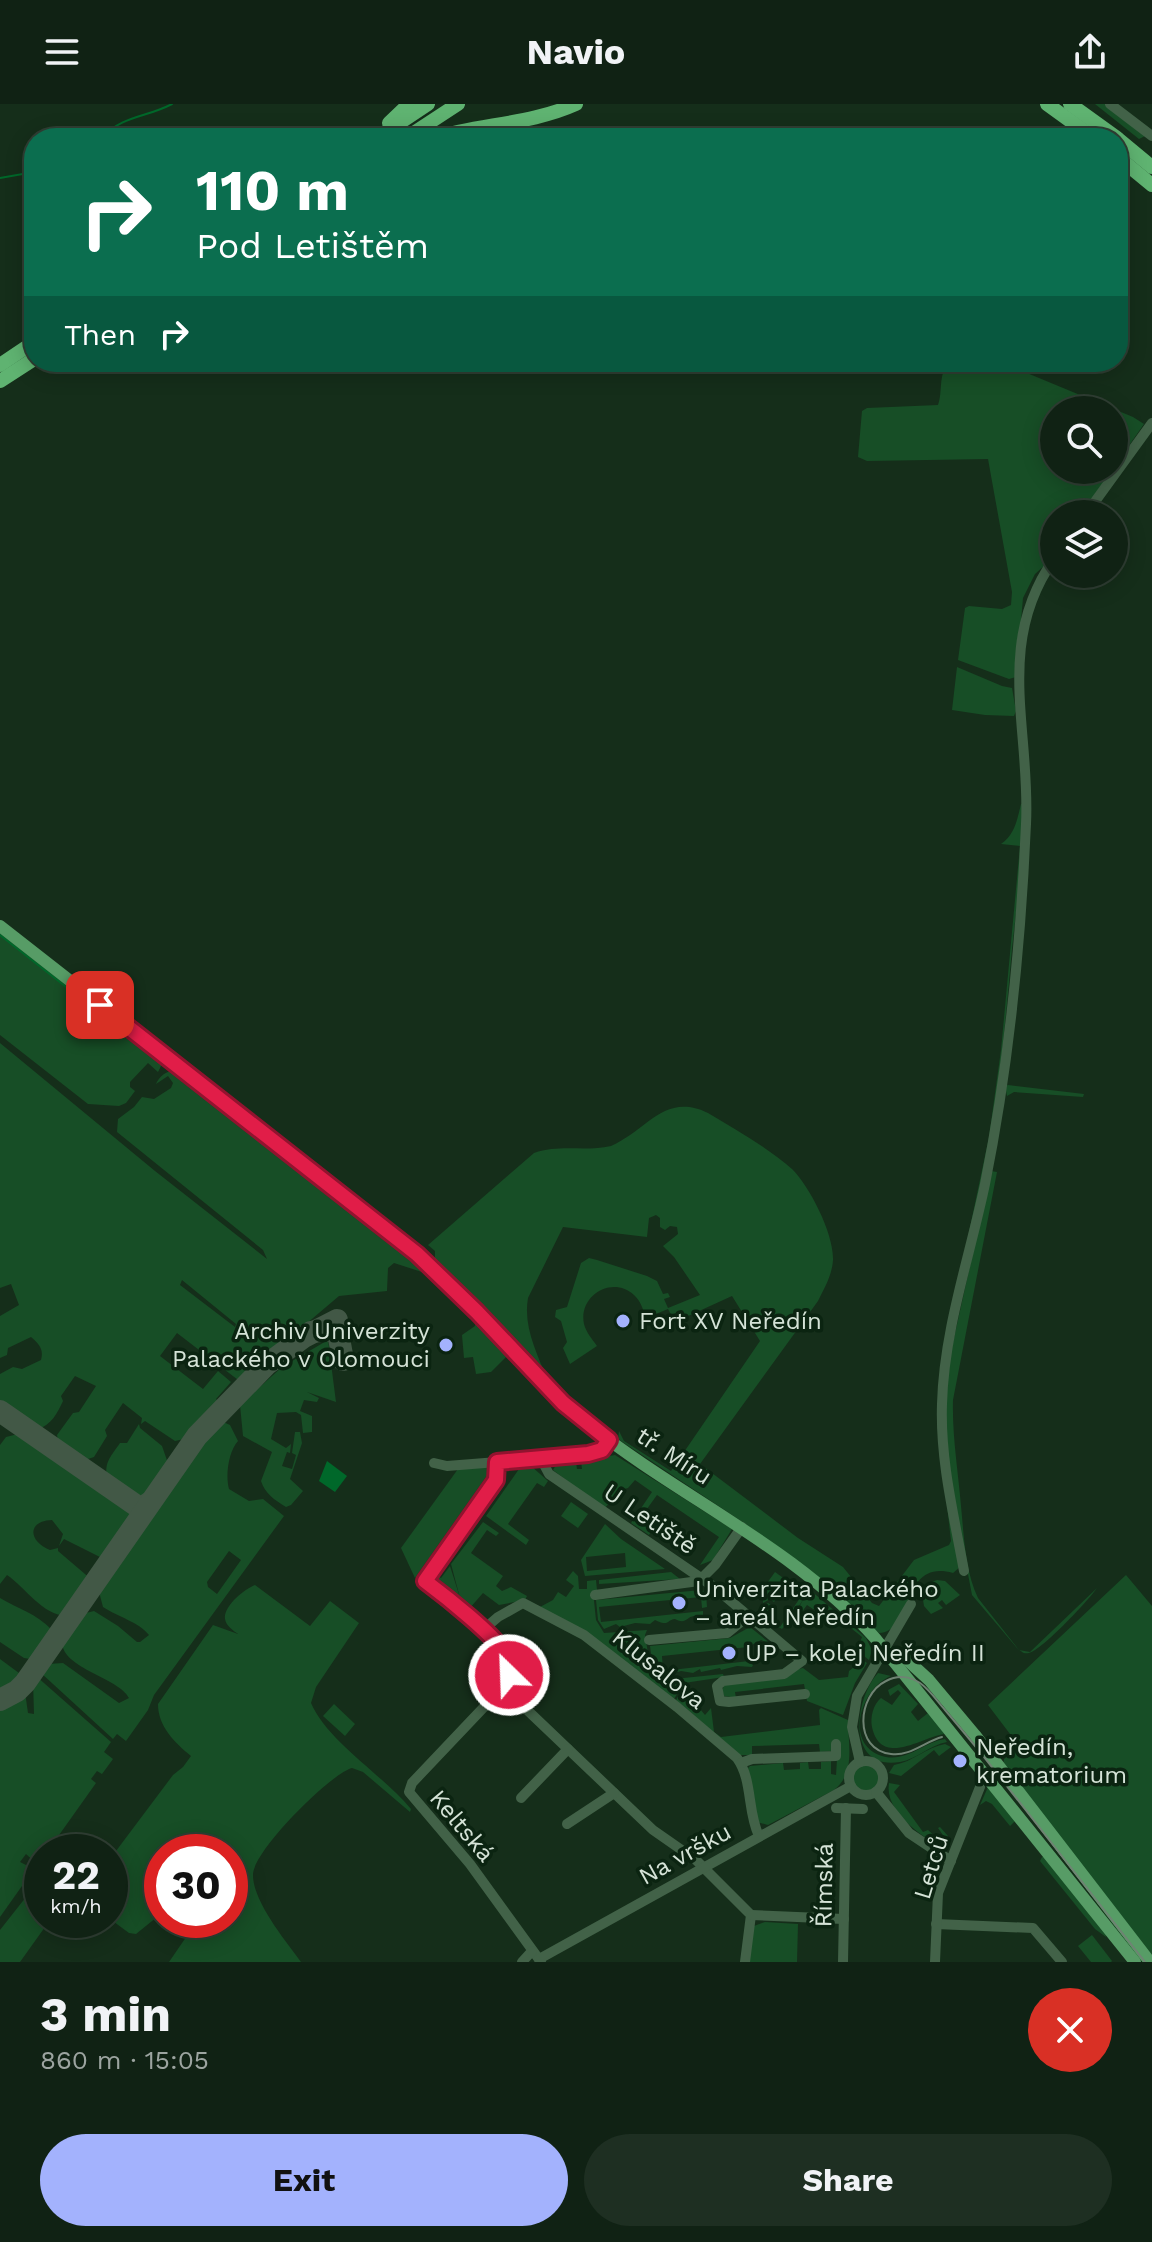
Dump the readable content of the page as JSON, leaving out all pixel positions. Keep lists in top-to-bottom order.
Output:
{
  "streets": {
    "main road": ["tř. Míru"],
    "street": [
      "U Letiště",
      "Klusalova",
      "Keltská",
      "Na vršku",
      "Letců",
      "Římská"
    ]
  },
  "crossings": [
    ["tř. Míru", "U Letiště"],
    ["Keltská", "Na vršku"]
  ],
  "places": [
    "Fort XV Neředín",
    "Archiv Univerzity Palackého v Olomouci",
    "Univerzita Palackého – areál Neředín",
    "UP – kolej Neředín II",
    "Neředín, krematorium"
  ],
  "page": {
    "header": "Navio",
    "turn": ["110 m", "Pod Letištěm"],
    "then": "Then",
    "speed": "22 km/h",
    "limit": "30",
    "heading": ["3 min", "860 m · 15:05"],
    "buttons": ["Exit", "Share"]
  }
}
